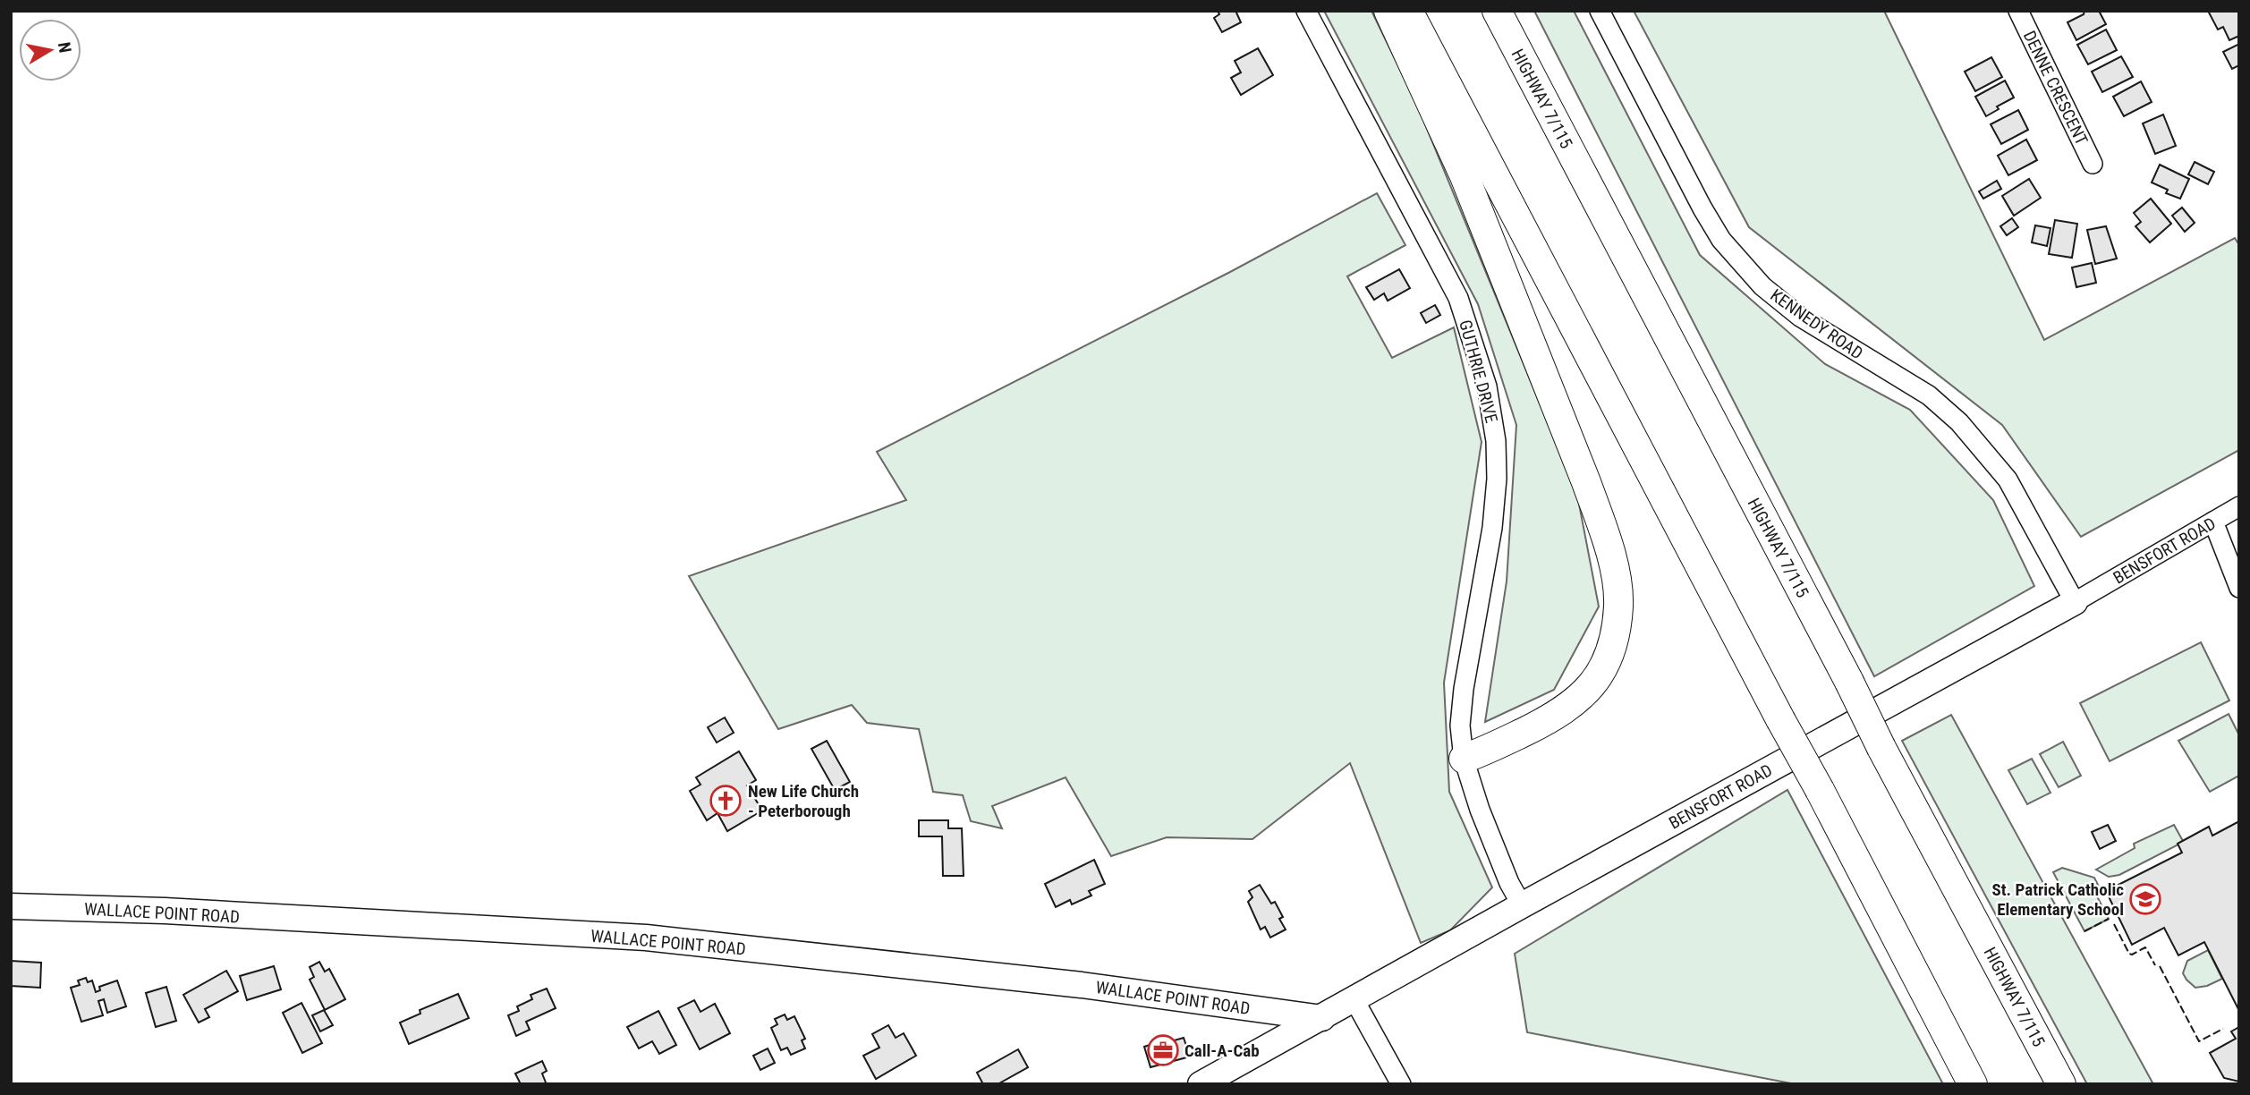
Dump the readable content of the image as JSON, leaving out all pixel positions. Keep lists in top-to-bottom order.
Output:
{
  "streets": {
    "highway": ["HIGHWAY 7/115"],
    "main road": ["BENSFORT ROAD", "WALLACE POINT ROAD"],
    "street": ["DENNE CRESCENT", "KENNEDY ROAD", "GUTHRIE DRIVE"]
  },
  "crossings": [
    ["KENNEDY ROAD", "BENSFORT ROAD"],
    ["GUTHRIE DRIVE", "BENSFORT ROAD"],
    ["BENSFORT ROAD", "WALLACE POINT ROAD"]
  ],
  "places": {
    "church": ["New Life Church - Peterborough"],
    "school or university": ["St. Patrick Catholic Elementary School"],
    "office": ["Call-A-Cab"]
  },
  "north": "right"
}
